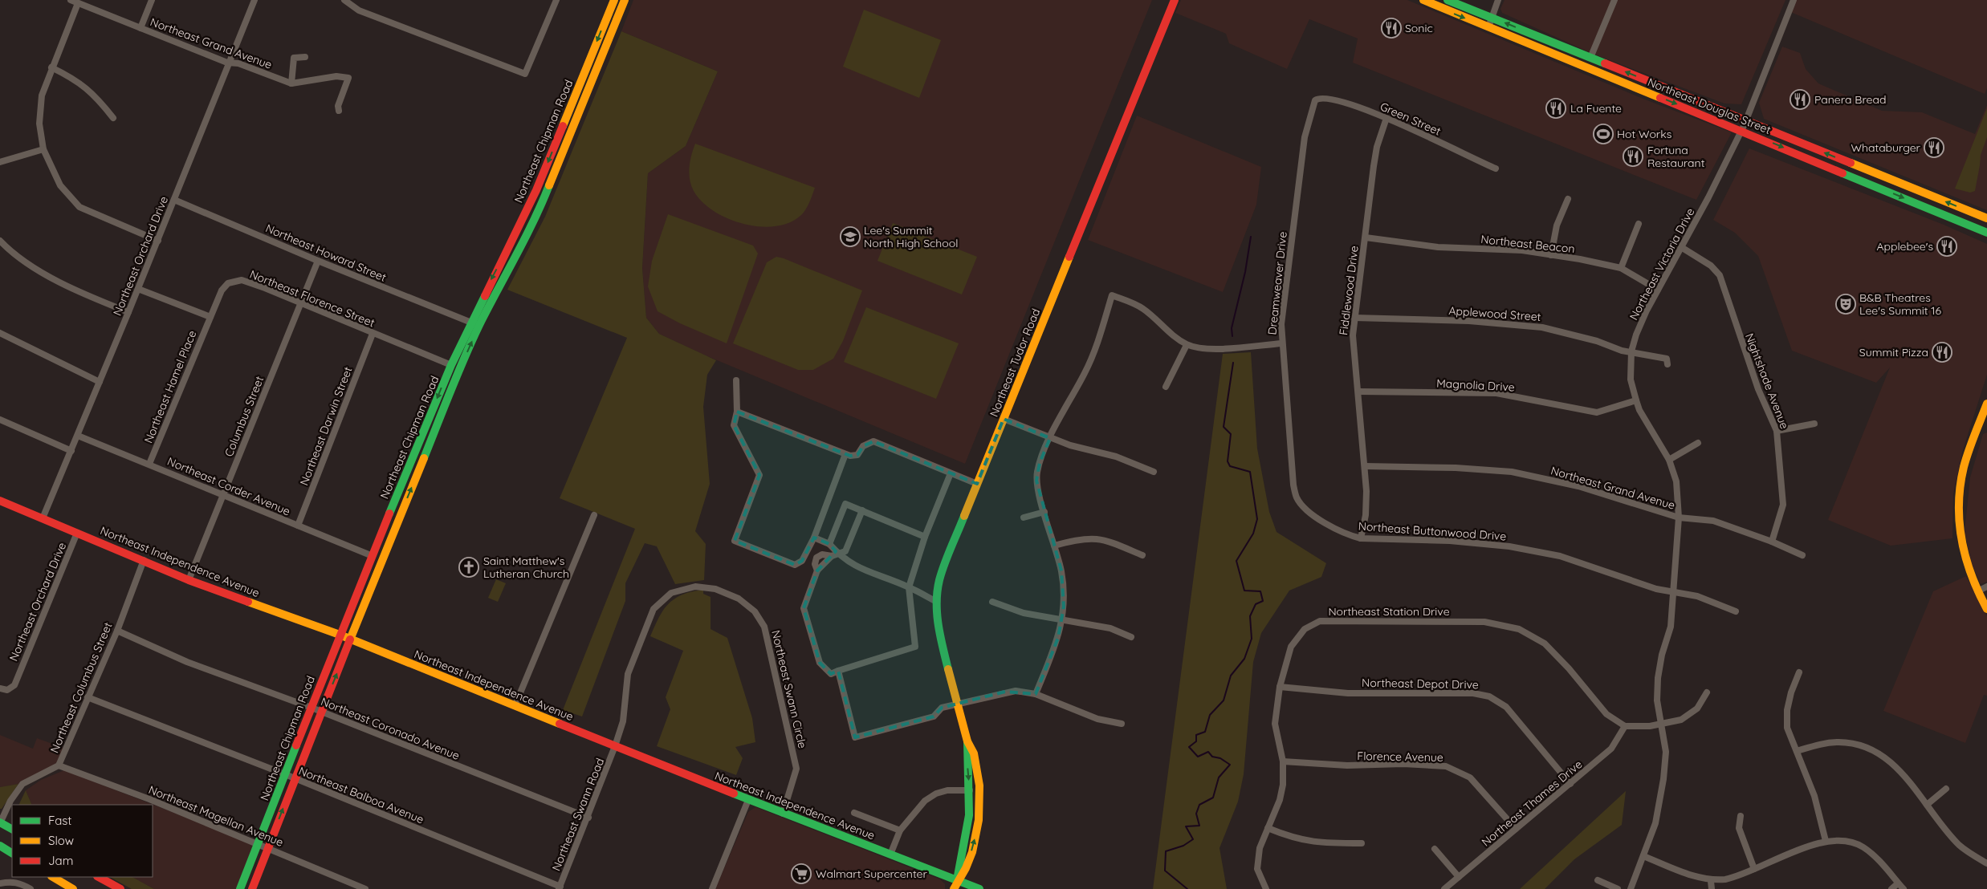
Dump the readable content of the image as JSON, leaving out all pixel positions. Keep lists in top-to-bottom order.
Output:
{
  "streets": {
    "main road": [
      "Northeast Douglas Street",
      "Northeast Chipman Road",
      "Northeast Tudor Road",
      "Northeast Independence Avenue"
    ],
    "street": [
      "Northeast Grand Avenue",
      "Green Street",
      "Northeast Beacon",
      "Northeast Howard Street",
      "Northeast Orchard Drive",
      "Northeast Victoria Drive",
      "Dreamweaver Drive",
      "Fiddlewood Drive",
      "Northeast Florence Street",
      "Applewood Street",
      "Nightshade Avenue",
      "Magnolia Drive",
      "Northeast Hamel Place",
      "Columbus Street",
      "Northeast Darwin Street",
      "Northeast Corder Avenue",
      "Northeast Buttonwood Drive",
      "Northeast Station Drive",
      "Northeast Depot Drive",
      "Northeast Columbus Street",
      "Northeast Swann Circle",
      "Northeast Coronado Avenue",
      "Florence Avenue",
      "Northeast Balboa Avenue",
      "Northeast Thames Drive",
      "Northeast Swann Road",
      "Northeast Magellan Avenue"
    ]
  },
  "crossings": [
    ["Northeast Grand Avenue", "Northeast Orchard Drive"],
    ["Northeast Grand Avenue", "Northeast Victoria Drive"],
    ["Northeast Grand Avenue", "Fiddlewood Drive"],
    ["Northeast Grand Avenue", "Nightshade Avenue"],
    ["Northeast Douglas Street", "Northeast Victoria Drive"],
    ["Green Street", "Dreamweaver Drive"],
    ["Green Street", "Fiddlewood Drive"],
    ["Northeast Chipman Road", "Northeast Howard Street"],
    ["Northeast Chipman Road", "Northeast Florence Street"],
    ["Northeast Chipman Road", "Northeast Corder Avenue"],
    ["Northeast Chipman Road", "Northeast Independence Avenue"],
    ["Northeast Chipman Road", "Northeast Coronado Avenue"],
    ["Northeast Chipman Road", "Northeast Balboa Avenue"],
    ["Northeast Chipman Road", "Northeast Magellan Avenue"],
    ["Northeast Beacon", "Northeast Victoria Drive"],
    ["Northeast Beacon", "Fiddlewood Drive"],
    ["Northeast Howard Street", "Northeast Orchard Drive"],
    ["Northeast Howard Street", "Columbus Street"],
    ["Northeast Orchard Drive", "Northeast Corder Avenue"],
    ["Northeast Orchard Drive", "Northeast Independence Avenue"],
    ["Northeast Victoria Drive", "Applewood Street"],
    ["Northeast Victoria Drive", "Nightshade Avenue"],
    ["Northeast Victoria Drive", "Magnolia Drive"],
    ["Northeast Victoria Drive", "Northeast Buttonwood Drive"],
    ["Dreamweaver Drive", "Northeast Buttonwood Drive"],
    ["Fiddlewood Drive", "Applewood Street"],
    ["Fiddlewood Drive", "Magnolia Drive"],
    ["Fiddlewood Drive", "Northeast Buttonwood Drive"],
    ["Northeast Florence Street", "Northeast Hamel Place"],
    ["Northeast Florence Street", "Columbus Street"],
    ["Northeast Florence Street", "Northeast Darwin Street"],
    ["Northeast Tudor Road", "Northeast Independence Avenue"],
    ["Northeast Hamel Place", "Northeast Corder Avenue"],
    ["Columbus Street", "Northeast Corder Avenue"],
    ["Columbus Street", "Northeast Independence Avenue"],
    ["Northeast Darwin Street", "Northeast Corder Avenue"],
    ["Northeast Independence Avenue", "Northeast Columbus Street"],
    ["Northeast Independence Avenue", "Northeast Swann Circle"],
    ["Northeast Independence Avenue", "Northeast Swann Road"],
    ["Northeast Station Drive", "Northeast Depot Drive"],
    ["Northeast Station Drive", "Florence Avenue"],
    ["Northeast Station Drive", "Northeast Thames Drive"],
    ["Northeast Depot Drive", "Northeast Thames Drive"],
    ["Northeast Columbus Street", "Northeast Coronado Avenue"],
    ["Northeast Columbus Street", "Northeast Balboa Avenue"],
    ["Northeast Columbus Street", "Northeast Magellan Avenue"],
    ["Northeast Swann Circle", "Northeast Swann Road"],
    ["Northeast Coronado Avenue", "Northeast Swann Road"],
    ["Florence Avenue", "Northeast Thames Drive"],
    ["Northeast Balboa Avenue", "Northeast Swann Road"]
  ],
  "places": {
    "restaurant": [
      "Sonic",
      "Panera Bread",
      "La Fuente",
      "Whataburger",
      "Fortuna Restaurant",
      "Applebee's",
      "Summit Pizza"
    ],
    "sports": ["Hot Works"],
    "school or university": ["Lee's Summit North High School"],
    "theatre": ["B&B Theatres Lee's Summit 16"],
    "church": ["Saint Matthew's Lutheran Church"],
    "supermarket": ["Walmart Supercenter"]
  },
  "legend": ["Fast", "Slow", "Jam"]
}
